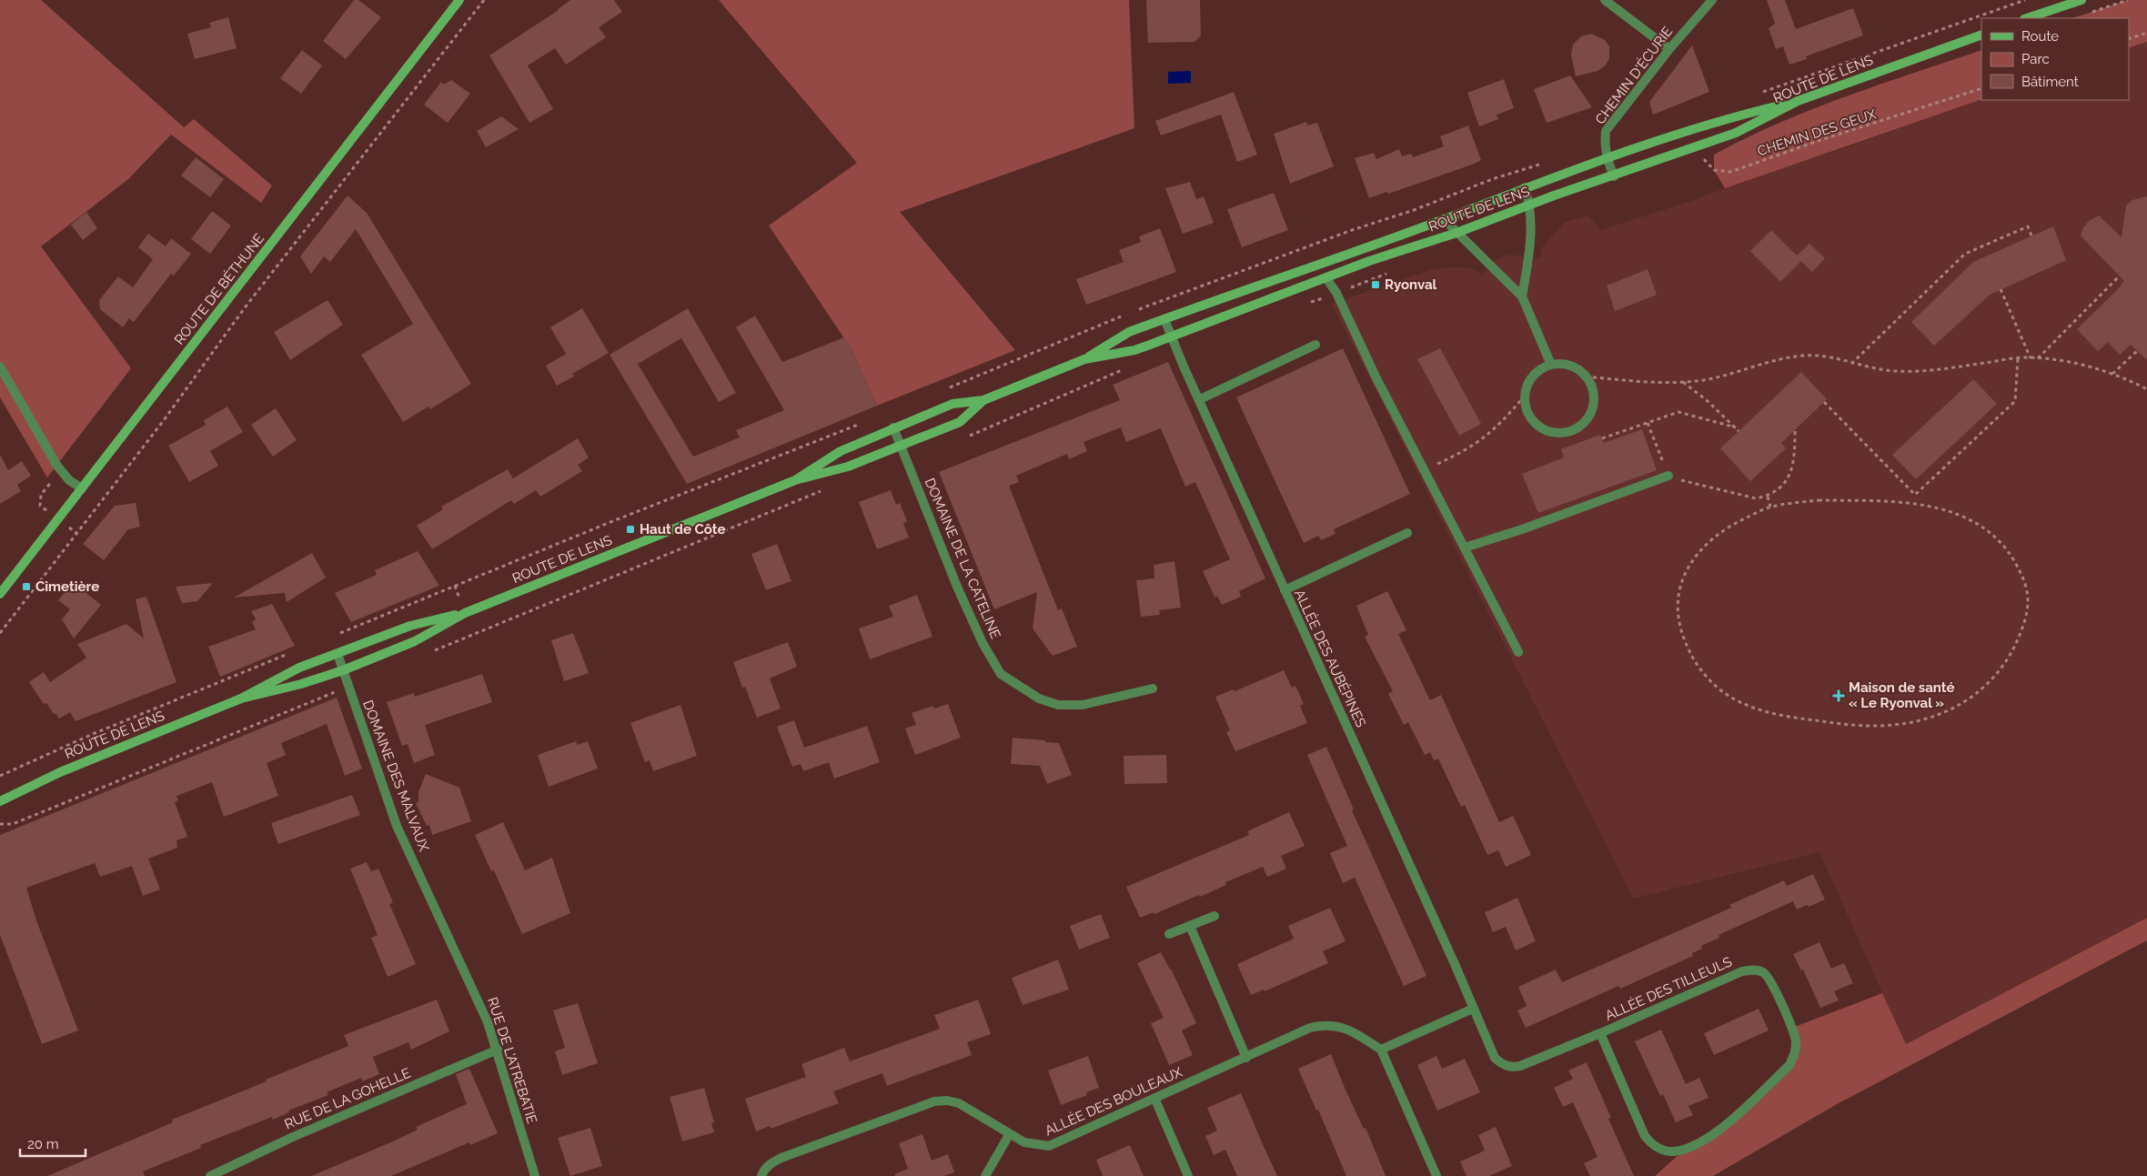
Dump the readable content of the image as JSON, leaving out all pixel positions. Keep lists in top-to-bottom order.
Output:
{
  "streets": {
    "main road": ["ROUTE DE LENS", "ROUTE DE BÉTHUNE"],
    "street": [
      "CHEMIN D'ÉCURIE",
      "DOMAINE DE LA CATELINE",
      "ALLÉE DES AUBÉPINES",
      "DOMAINE DES MALVAUX",
      "ALLÉE DES TILLEULS",
      "RUE DE L'ATREBATIE",
      "RUE DE LA GOHELLE",
      "ALLÉE DES BOULEAUX"
    ],
    "path": ["CHEMIN DES GEUX"]
  },
  "crossings": [
    ["CHEMIN D'ÉCURIE", "ROUTE DE LENS"],
    ["ROUTE DE LENS", "DOMAINE DE LA CATELINE"],
    ["ROUTE DE LENS", "ALLÉE DES AUBÉPINES"],
    ["ROUTE DE LENS", "DOMAINE DES MALVAUX"],
    ["ALLÉE DES AUBÉPINES", "ALLÉE DES TILLEULS"],
    ["DOMAINE DES MALVAUX", "RUE DE L'ATREBATIE"],
    ["RUE DE L'ATREBATIE", "RUE DE LA GOHELLE"]
  ],
  "places": {
    "transit": ["Ryonval", "Haut de Côte", "Cimetière"],
    "health": ["Maison de santé « Le Ryonval »"]
  },
  "legend": ["Route", "Parc", "Bâtiment"],
  "scale_bar": "20 m"
}
